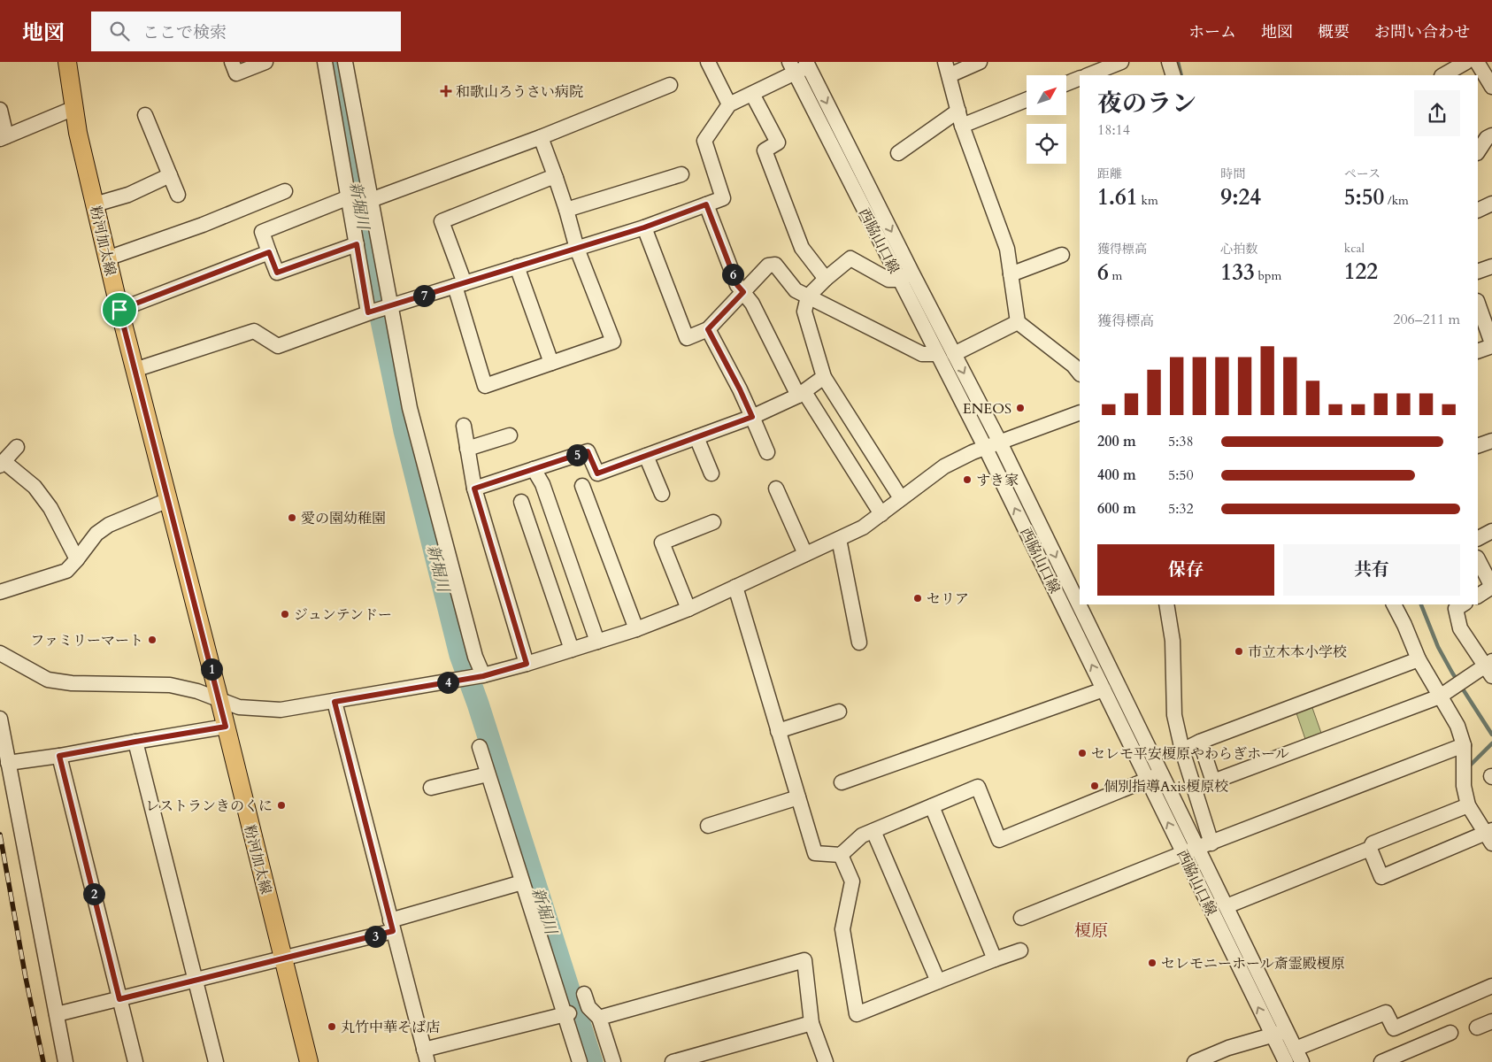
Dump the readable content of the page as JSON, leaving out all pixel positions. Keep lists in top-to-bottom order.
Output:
{
  "streets": {
    "main road": ["粉河加太線"],
    "street": ["西脇山口線"]
  },
  "districts": ["榎原"],
  "water": ["新堀川"],
  "places": {
    "health": ["和歌山ろうさい病院"],
    "other": [
      "ENEOS",
      "すき家",
      "愛の園幼稚園",
      "セリア",
      "ジュンテンドー",
      "ファミリーマート",
      "市立木本小学校",
      "セレモ平安榎原やわらぎホール",
      "個別指導Axis榎原校",
      "レストランきのくに",
      "セレモニーホール斎霊殿榎原",
      "丸竹中華そば店"
    ]
  },
  "north": "top right",
  "page": {
    "header": "地図",
    "search": "ここで検索",
    "nav": [
      "ホーム",
      "地図",
      "概要",
      "お問い合わせ"
    ],
    "heading": ["夜のラン", "18:14"],
    "stats": [
      ["距離", "1.61 km"],
      ["時間", "9:24"],
      ["ペース", "5:50 /km"],
      ["獲得標高", "6 m"],
      ["心拍数", "133 bpm"],
      ["kcal", "122"]
    ],
    "pins": [
      "6",
      "7",
      "5",
      "1",
      "4",
      "2",
      "3"
    ],
    "chart": ["獲得標高", "206–211 m"],
    "list": [
      {
        "name": "200 m",
        "note": "5:38"
      },
      {
        "name": "400 m",
        "note": "5:50"
      },
      {
        "name": "600 m",
        "note": "5:32"
      }
    ],
    "buttons": ["保存", "共有"]
  }
}
